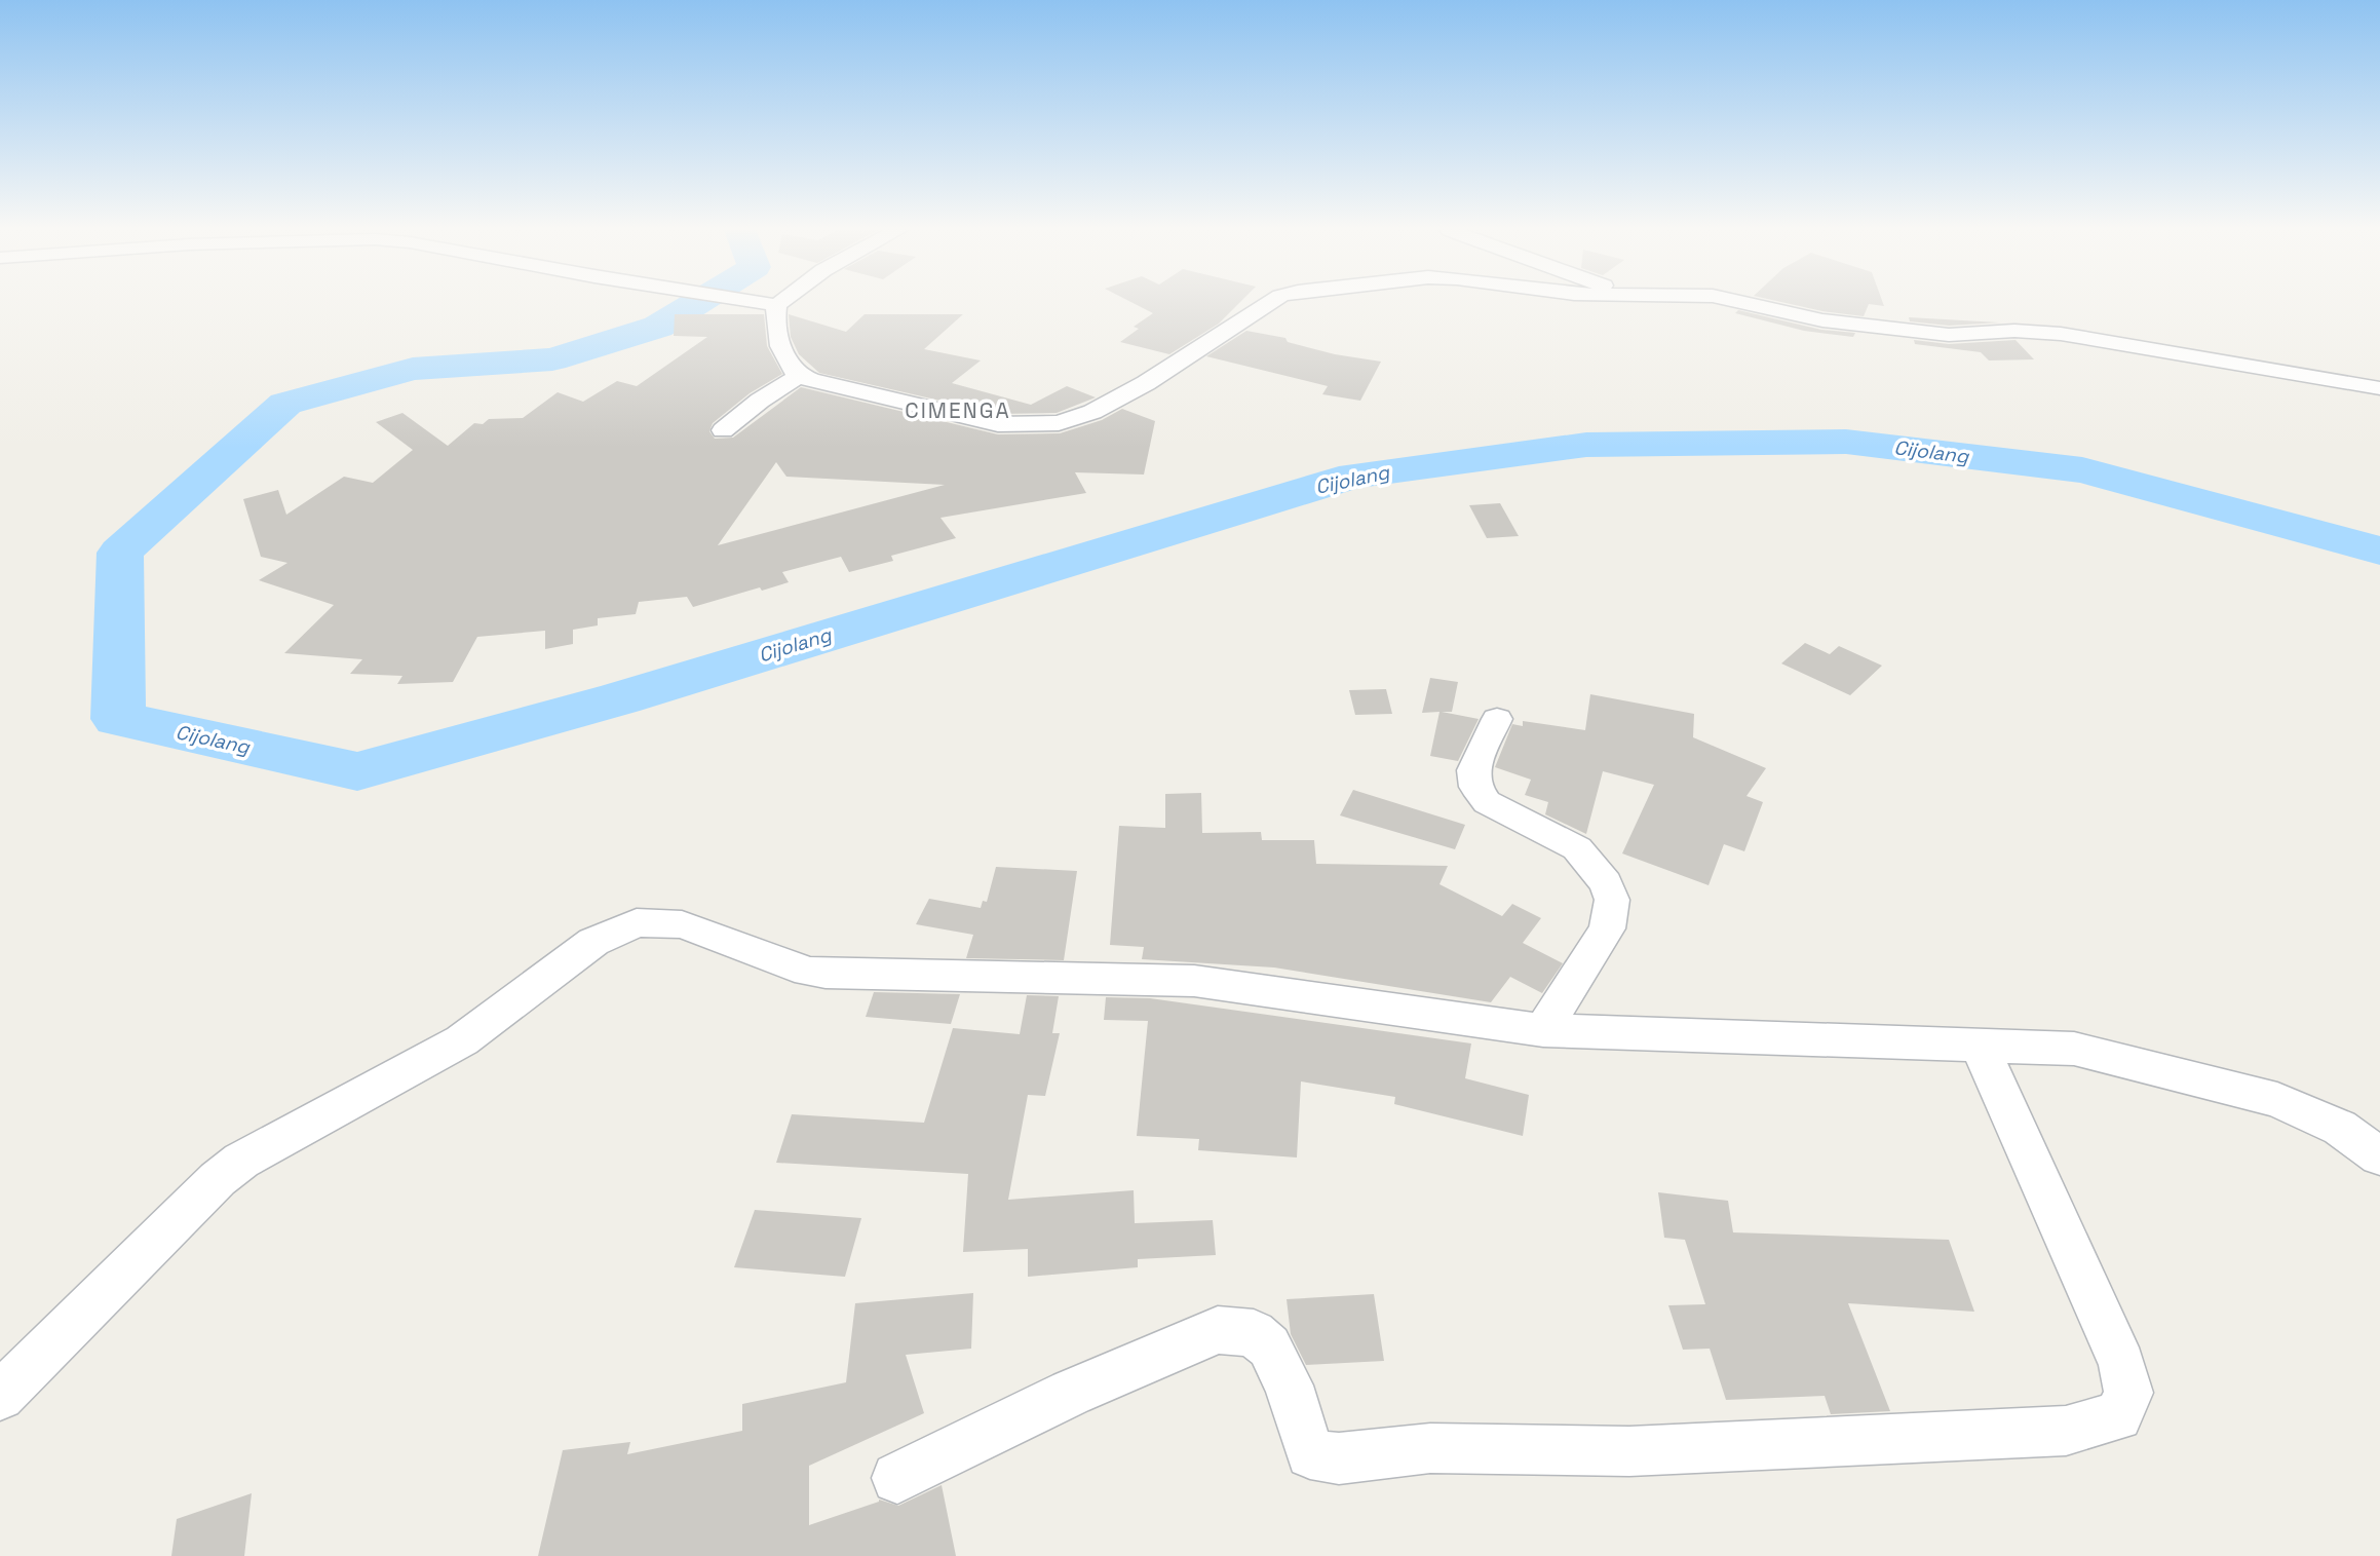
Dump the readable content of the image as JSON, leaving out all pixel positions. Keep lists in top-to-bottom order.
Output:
{
  "districts": ["CIMENGA"],
  "water": ["Cijolang"]
}
